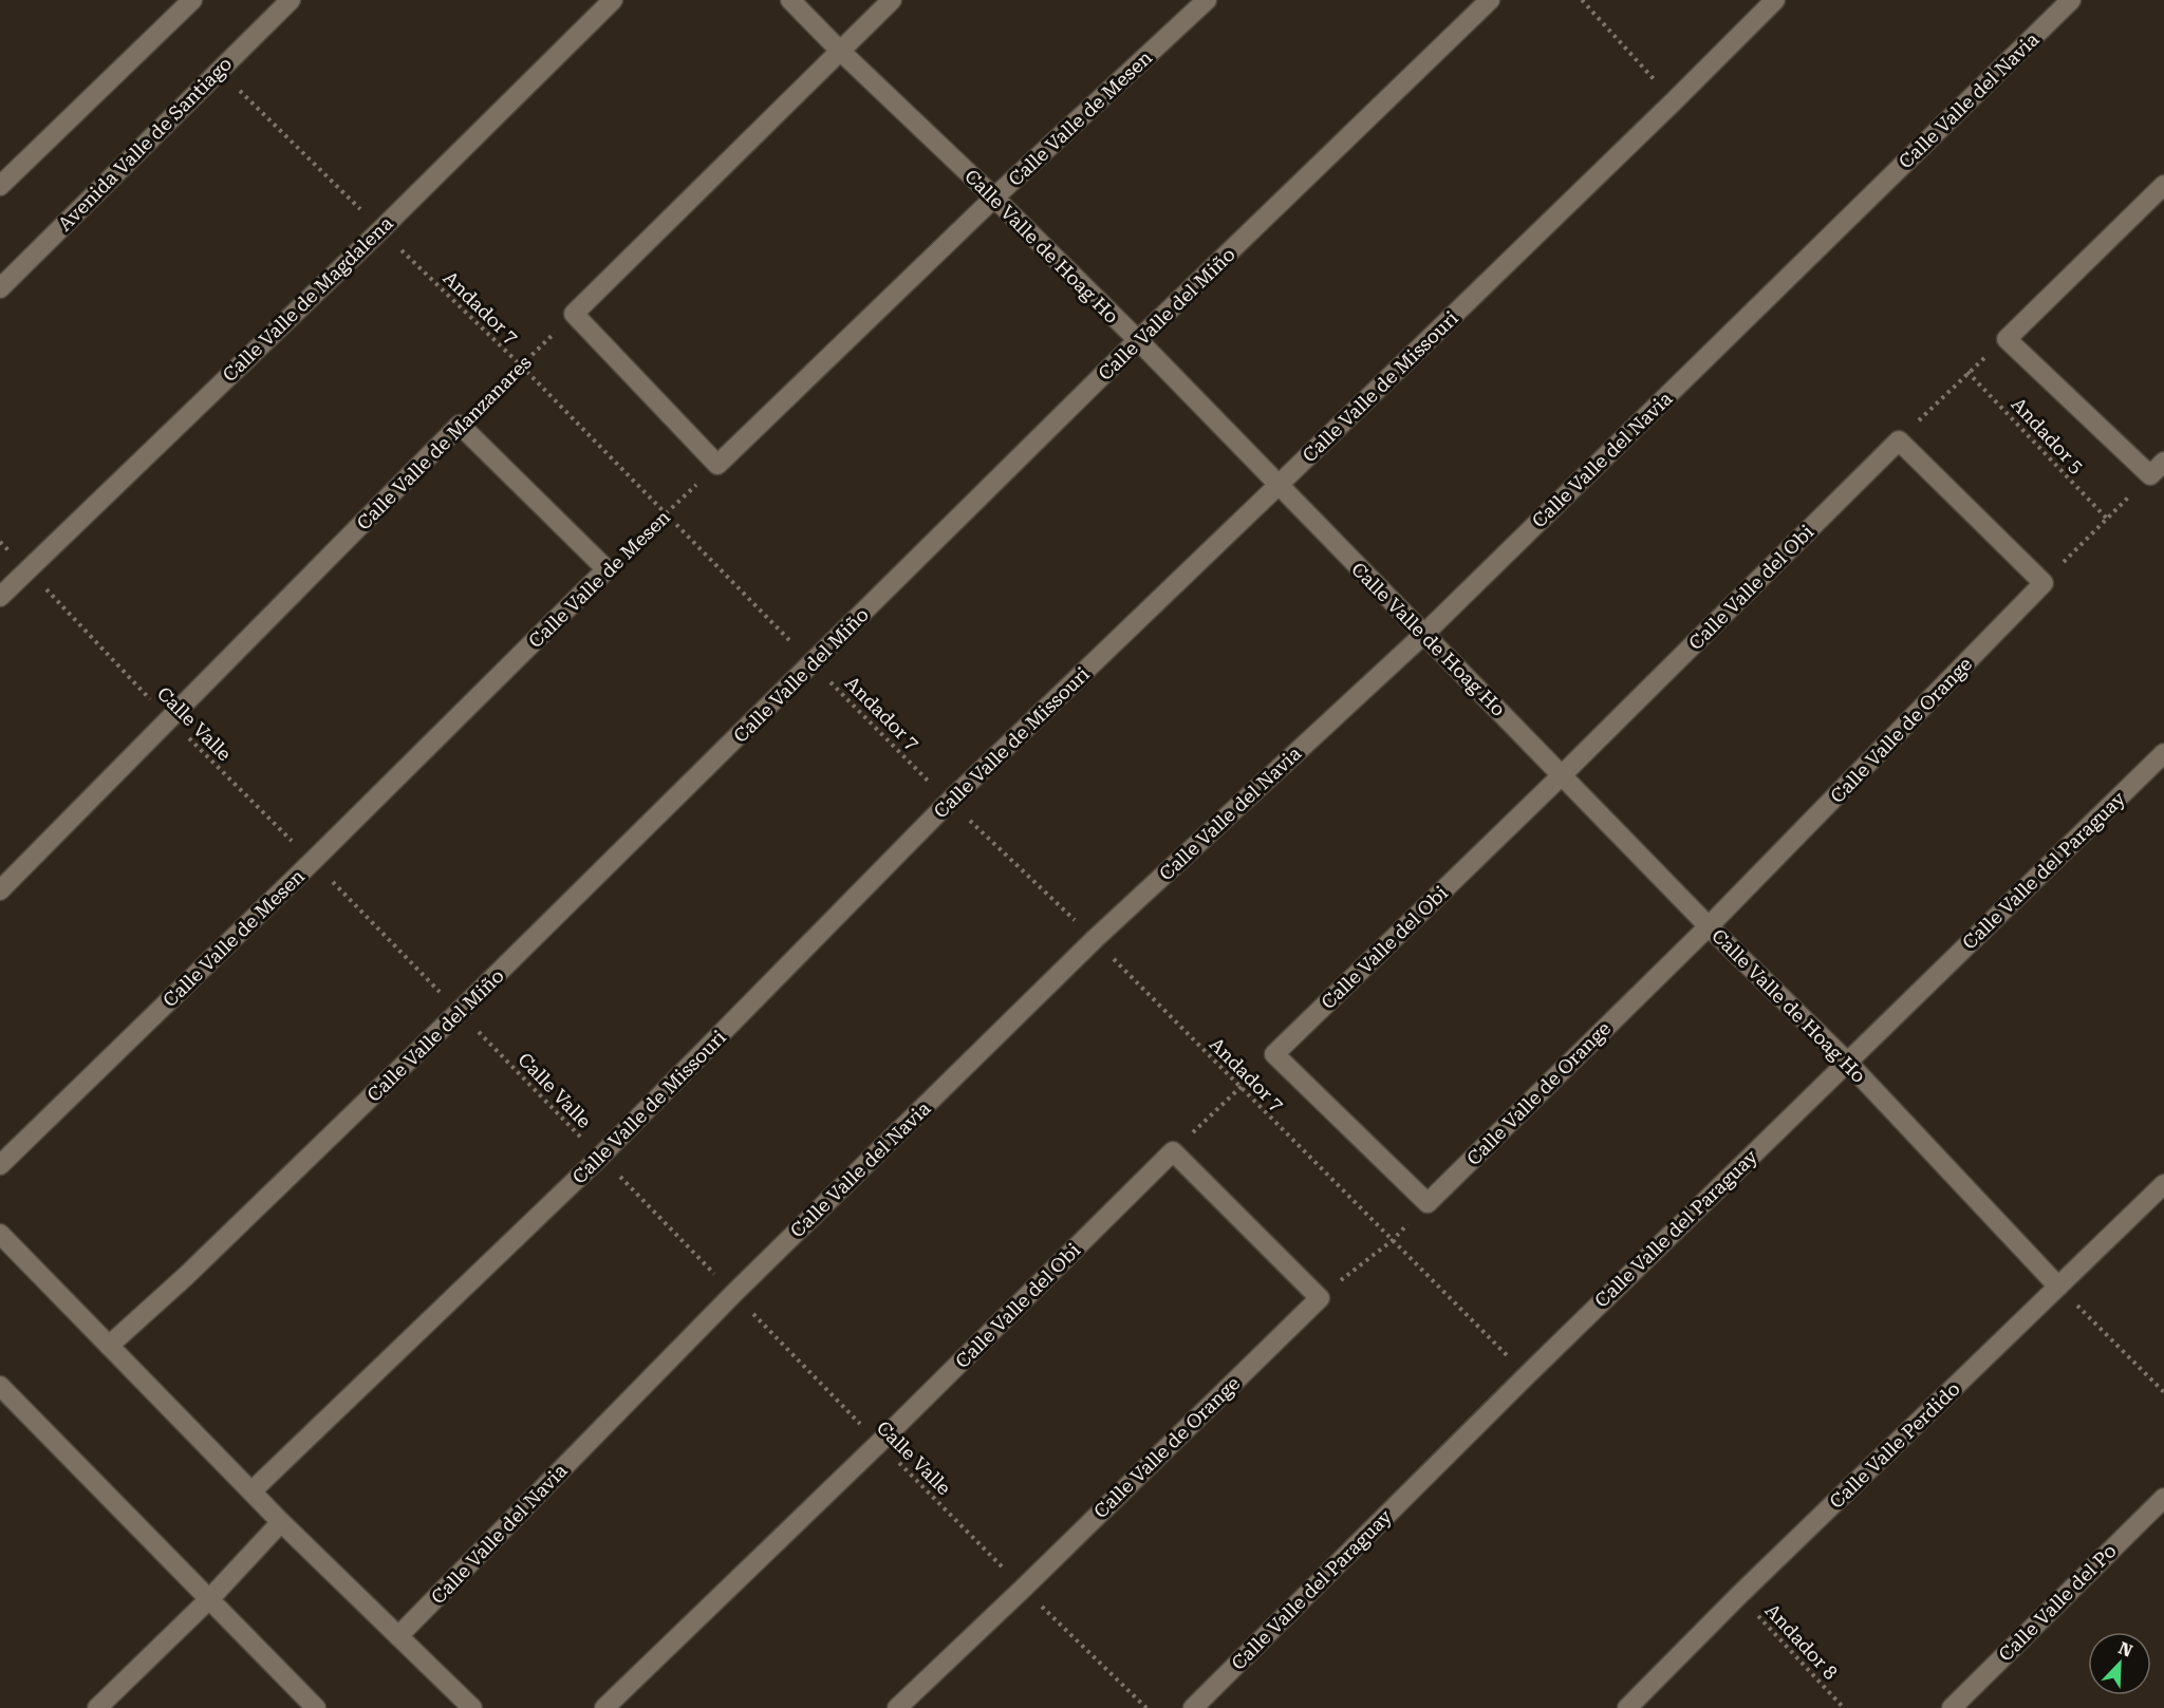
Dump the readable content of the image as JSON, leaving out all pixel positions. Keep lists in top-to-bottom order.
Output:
{
  "streets": {
    "street": [
      "Calle Valle del Navia",
      "Calle Valle de Mesen",
      "Avenida Valle de Santiago",
      "Calle Valle de Hoag Ho",
      "Calle Valle de Magdalena",
      "Calle Valle del Miño",
      "Calle Valle de Missouri",
      "Calle Valle de Manzanares",
      "Calle Valle del Obi",
      "Calle Valle de Orange",
      "Calle Valle del Paraguay",
      "Calle Valle Perdido",
      "Calle Valle del Po"
    ],
    "path": [
      "Andador 7",
      "Andador 5",
      "Calle Valle",
      "Andador 8"
    ]
  },
  "crossings": [
    ["Calle Valle del Navia", "Calle Valle de Hoag Ho"],
    ["Calle Valle del Navia", "Andador 7"],
    ["Calle Valle del Navia", "Calle Valle"],
    ["Calle Valle de Mesen", "Calle Valle de Hoag Ho"],
    ["Calle Valle de Mesen", "Andador 7"],
    ["Calle Valle de Mesen", "Calle Valle"],
    ["Avenida Valle de Santiago", "Andador 7"],
    ["Calle Valle de Hoag Ho", "Calle Valle del Miño"],
    ["Calle Valle de Hoag Ho", "Calle Valle de Missouri"],
    ["Calle Valle de Hoag Ho", "Calle Valle del Obi"],
    ["Calle Valle de Hoag Ho", "Calle Valle de Orange"],
    ["Calle Valle de Hoag Ho", "Calle Valle del Paraguay"],
    ["Calle Valle de Hoag Ho", "Calle Valle Perdido"],
    ["Calle Valle de Magdalena", "Andador 7"],
    ["Calle Valle de Magdalena", "Calle Valle"],
    ["Andador 7", "Calle Valle del Miño"],
    ["Andador 7", "Calle Valle de Missouri"],
    ["Andador 7", "Calle Valle de Manzanares"],
    ["Andador 7", "Calle Valle del Paraguay"],
    ["Calle Valle del Miño", "Calle Valle"],
    ["Calle Valle de Missouri", "Calle Valle"],
    ["Calle Valle de Manzanares", "Calle Valle"],
    ["Calle Valle del Obi", "Calle Valle"],
    ["Calle Valle", "Calle Valle de Orange"],
    ["Calle Valle Perdido", "Andador 8"]
  ],
  "north": "top right"
}
